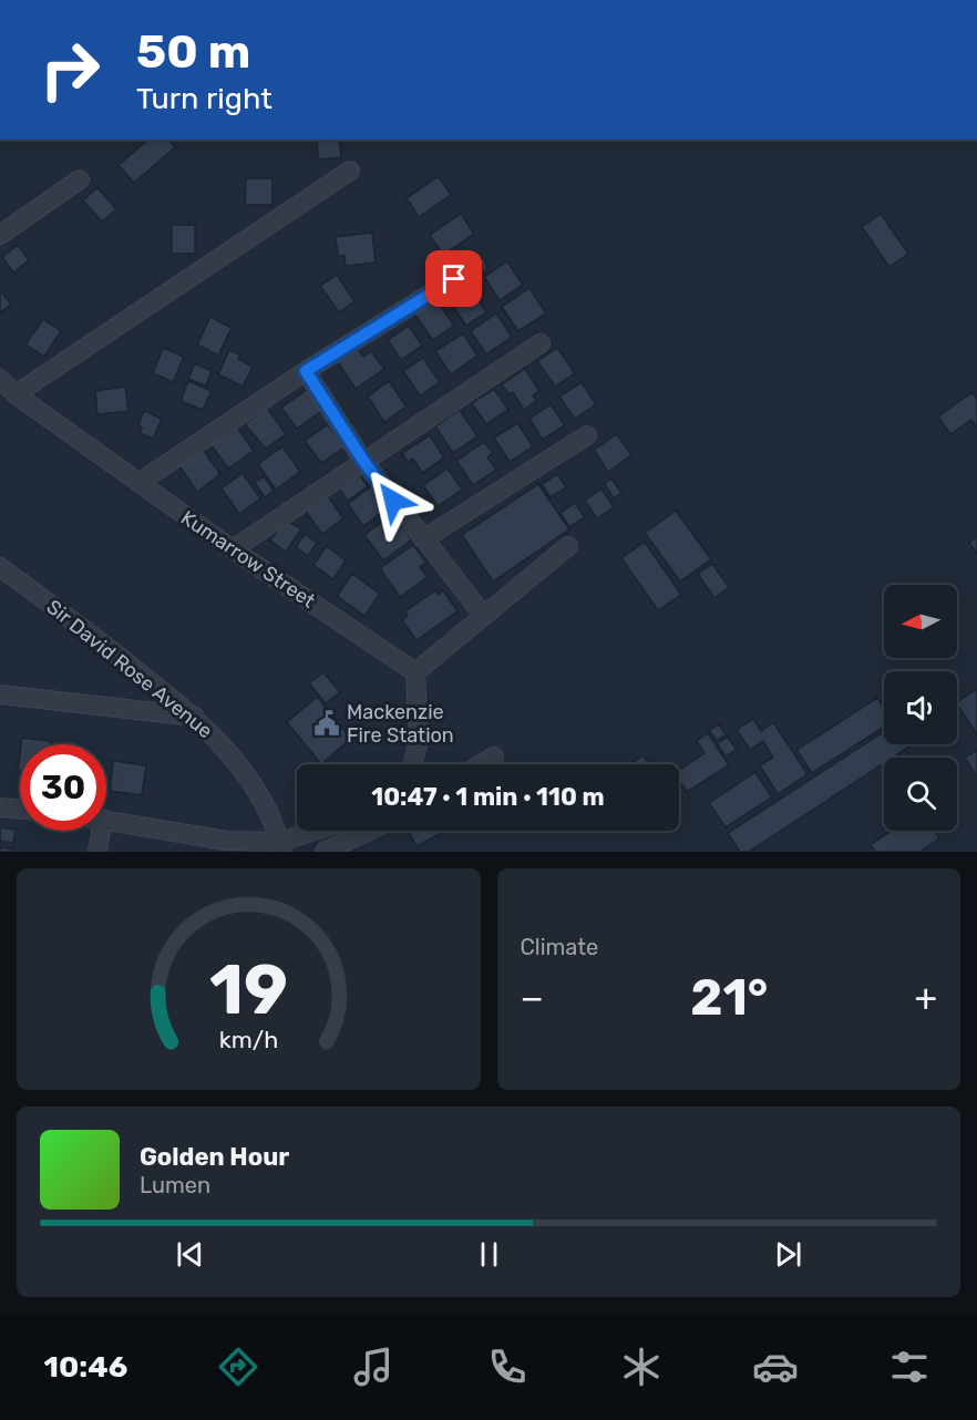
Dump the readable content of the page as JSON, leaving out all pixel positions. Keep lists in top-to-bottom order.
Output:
{
  "streets": {
    "street": ["Kumarrow Street", "Sir David Rose Avenue"]
  },
  "places": {
    "public building": ["Mackenzie Fire Station"]
  },
  "north": "left",
  "page": {
    "turn": ["50 m", "Turn right"],
    "limit": "30",
    "trip": "10:47 · 1 min · 110 m",
    "tile": "Climate",
    "heat": ["−", "21°", "+"],
    "song": ["Golden Hour", "Lumen"],
    "tabs": "10:46",
    "gauge": ["19", "km/h"]
  }
}
